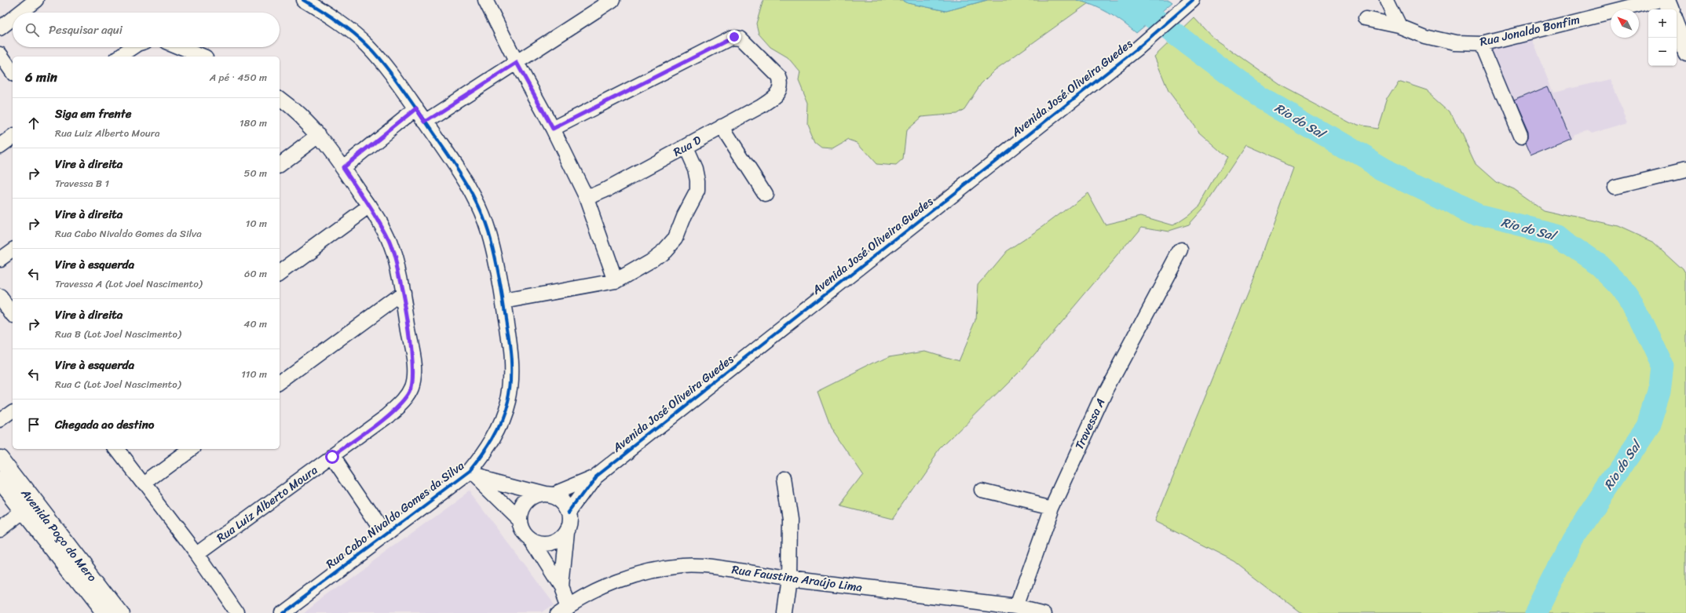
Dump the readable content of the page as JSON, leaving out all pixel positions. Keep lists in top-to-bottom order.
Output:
{
  "streets": {
    "main road": ["Avenida Poço do Mero"],
    "street": [
      "Rua Jonaldo Bonfim",
      "Avenida José Oliveira Guedes",
      "Rua D",
      "Travessa A",
      "Rua Luiz Alberto Moura",
      "Rua Cabo Nivaldo Gomes da Silva",
      "Rua Faustina Araújo Lima"
    ]
  },
  "crossings": [
    ["Travessa A", "Rua Faustina Araújo Lima"]
  ],
  "water": ["Rio do Sal"],
  "north": "top left",
  "page": {
    "map_buttons": ["+", "−"],
    "search": "Pesquisar aqui",
    "heading": ["6 min", "A pé · 450 m"],
    "list": [
      ["Siga em frente", "Rua Luiz Alberto Moura", "180 m"],
      ["Vire à direita", "Travessa B 1", "50 m"],
      ["Vire à direita", "Rua Cabo Nivaldo Gomes da Silva", "10 m"],
      ["Vire à esquerda", "Travessa A (Lot Joel Nascimento)", "60 m"],
      ["Vire à direita", "Rua B (Lot Joel Nascimento)", "40 m"],
      ["Vire à esquerda", "Rua C (Lot Joel Nascimento)", "110 m"],
      "Chegada ao destino"
    ]
  }
}
